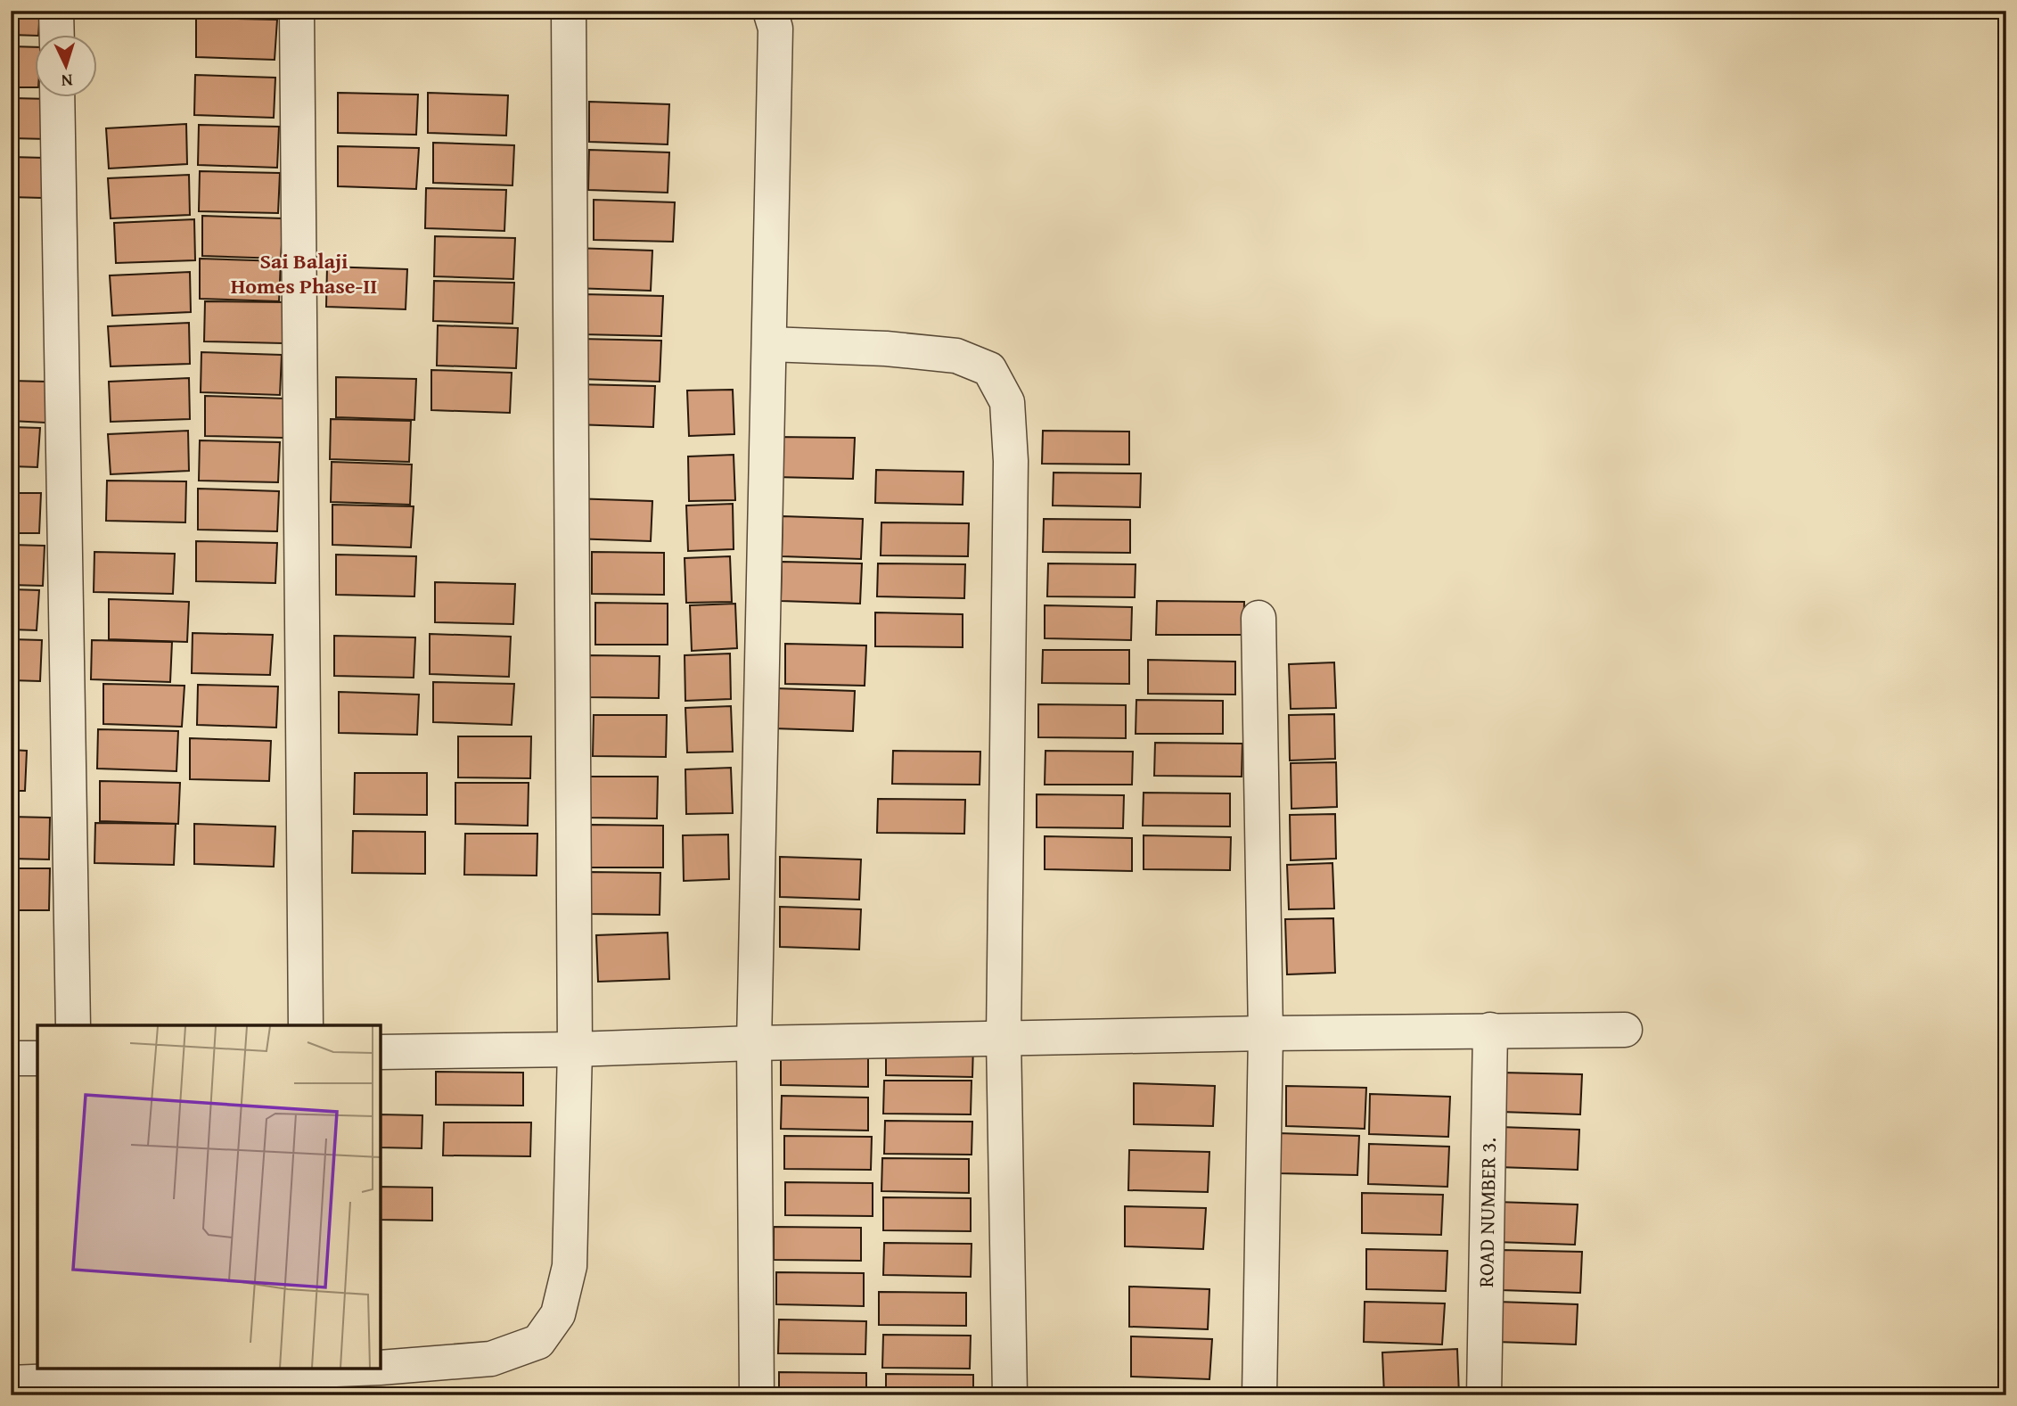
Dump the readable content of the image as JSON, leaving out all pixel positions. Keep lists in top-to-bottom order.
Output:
{
  "streets": {
    "street": ["ROAD NUMBER 3."]
  },
  "districts": ["Sai Balaji Homes Phase-II"],
  "north": "bottom"
}
